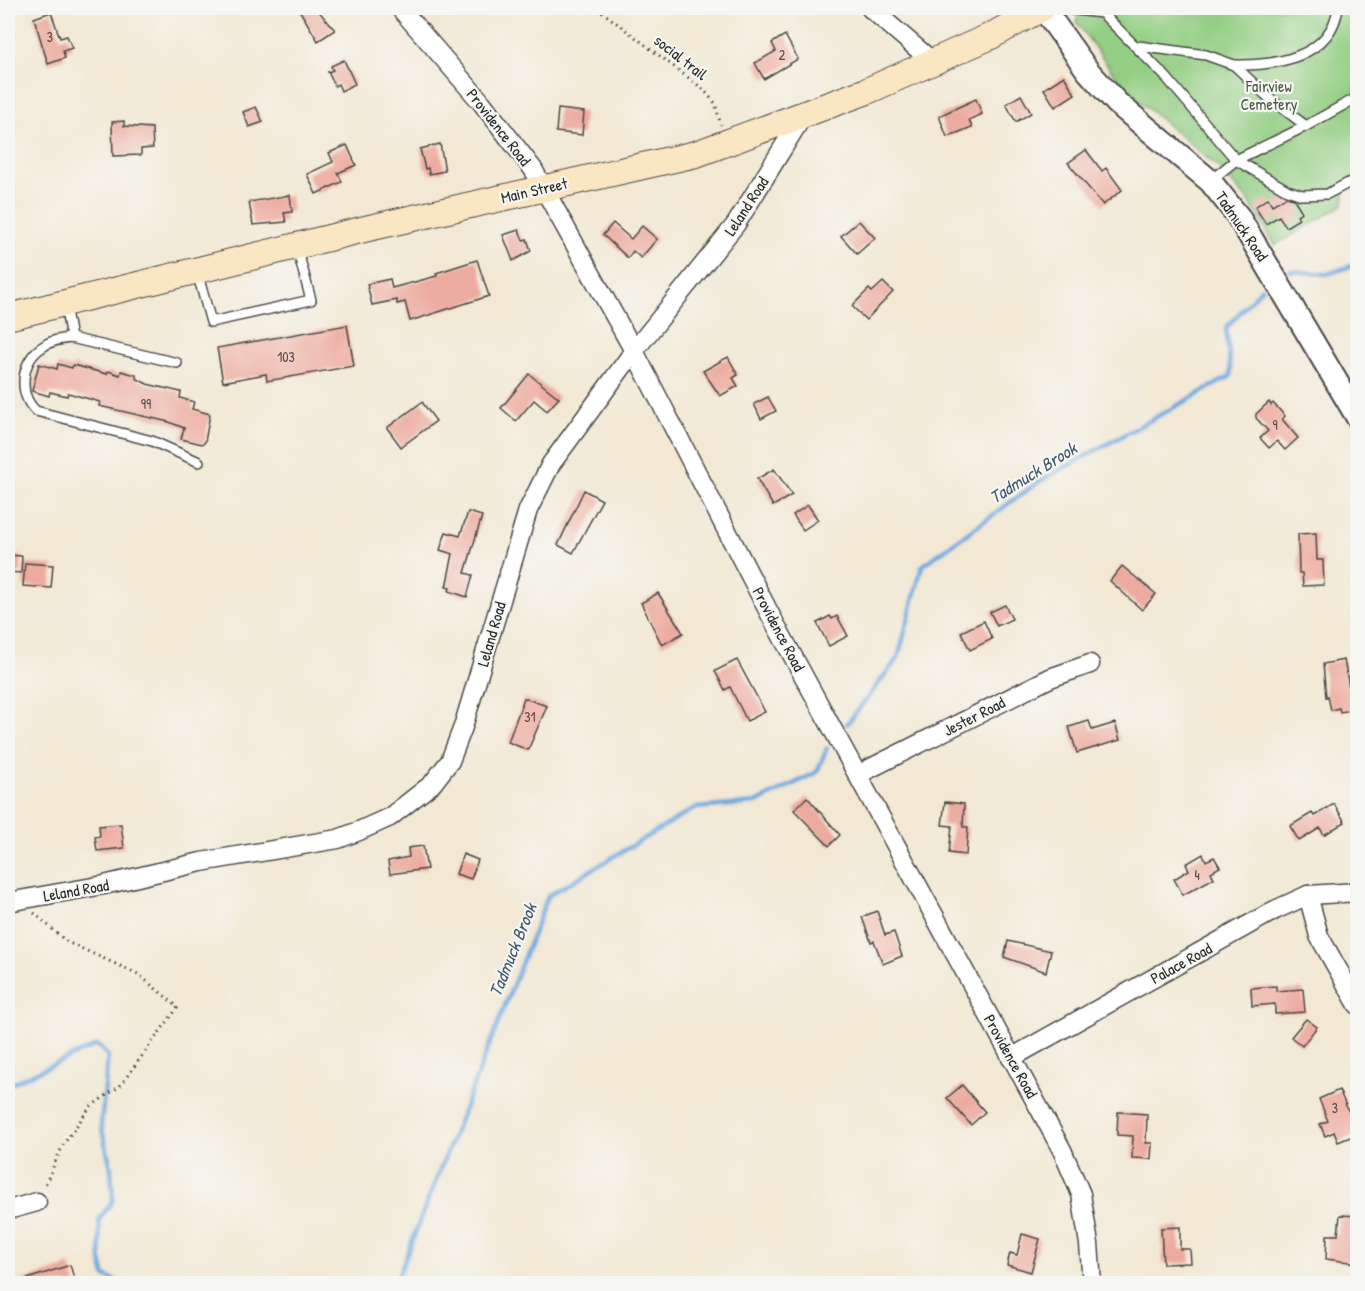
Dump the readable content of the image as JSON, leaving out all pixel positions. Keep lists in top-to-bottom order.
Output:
{
  "streets": {
    "main road": ["Main Street"],
    "street": [
      "Providence Road",
      "Leland Road",
      "Tadmuck Road",
      "Jester Road",
      "Palace Road"
    ],
    "path": ["social trail"]
  },
  "crossings": [
    ["social trail", "Main Street"],
    ["Providence Road", "Main Street"],
    ["Providence Road", "Leland Road"],
    ["Providence Road", "Jester Road"],
    ["Providence Road", "Palace Road"],
    ["Main Street", "Leland Road"],
    ["Main Street", "Tadmuck Road"]
  ],
  "water": ["Tadmuck Brook"],
  "parks": ["Fairview Cemetery"],
  "house_numbers": [
    "3",
    "2",
    "103",
    "99",
    "9",
    "31",
    "4",
    "3"
  ]
}
